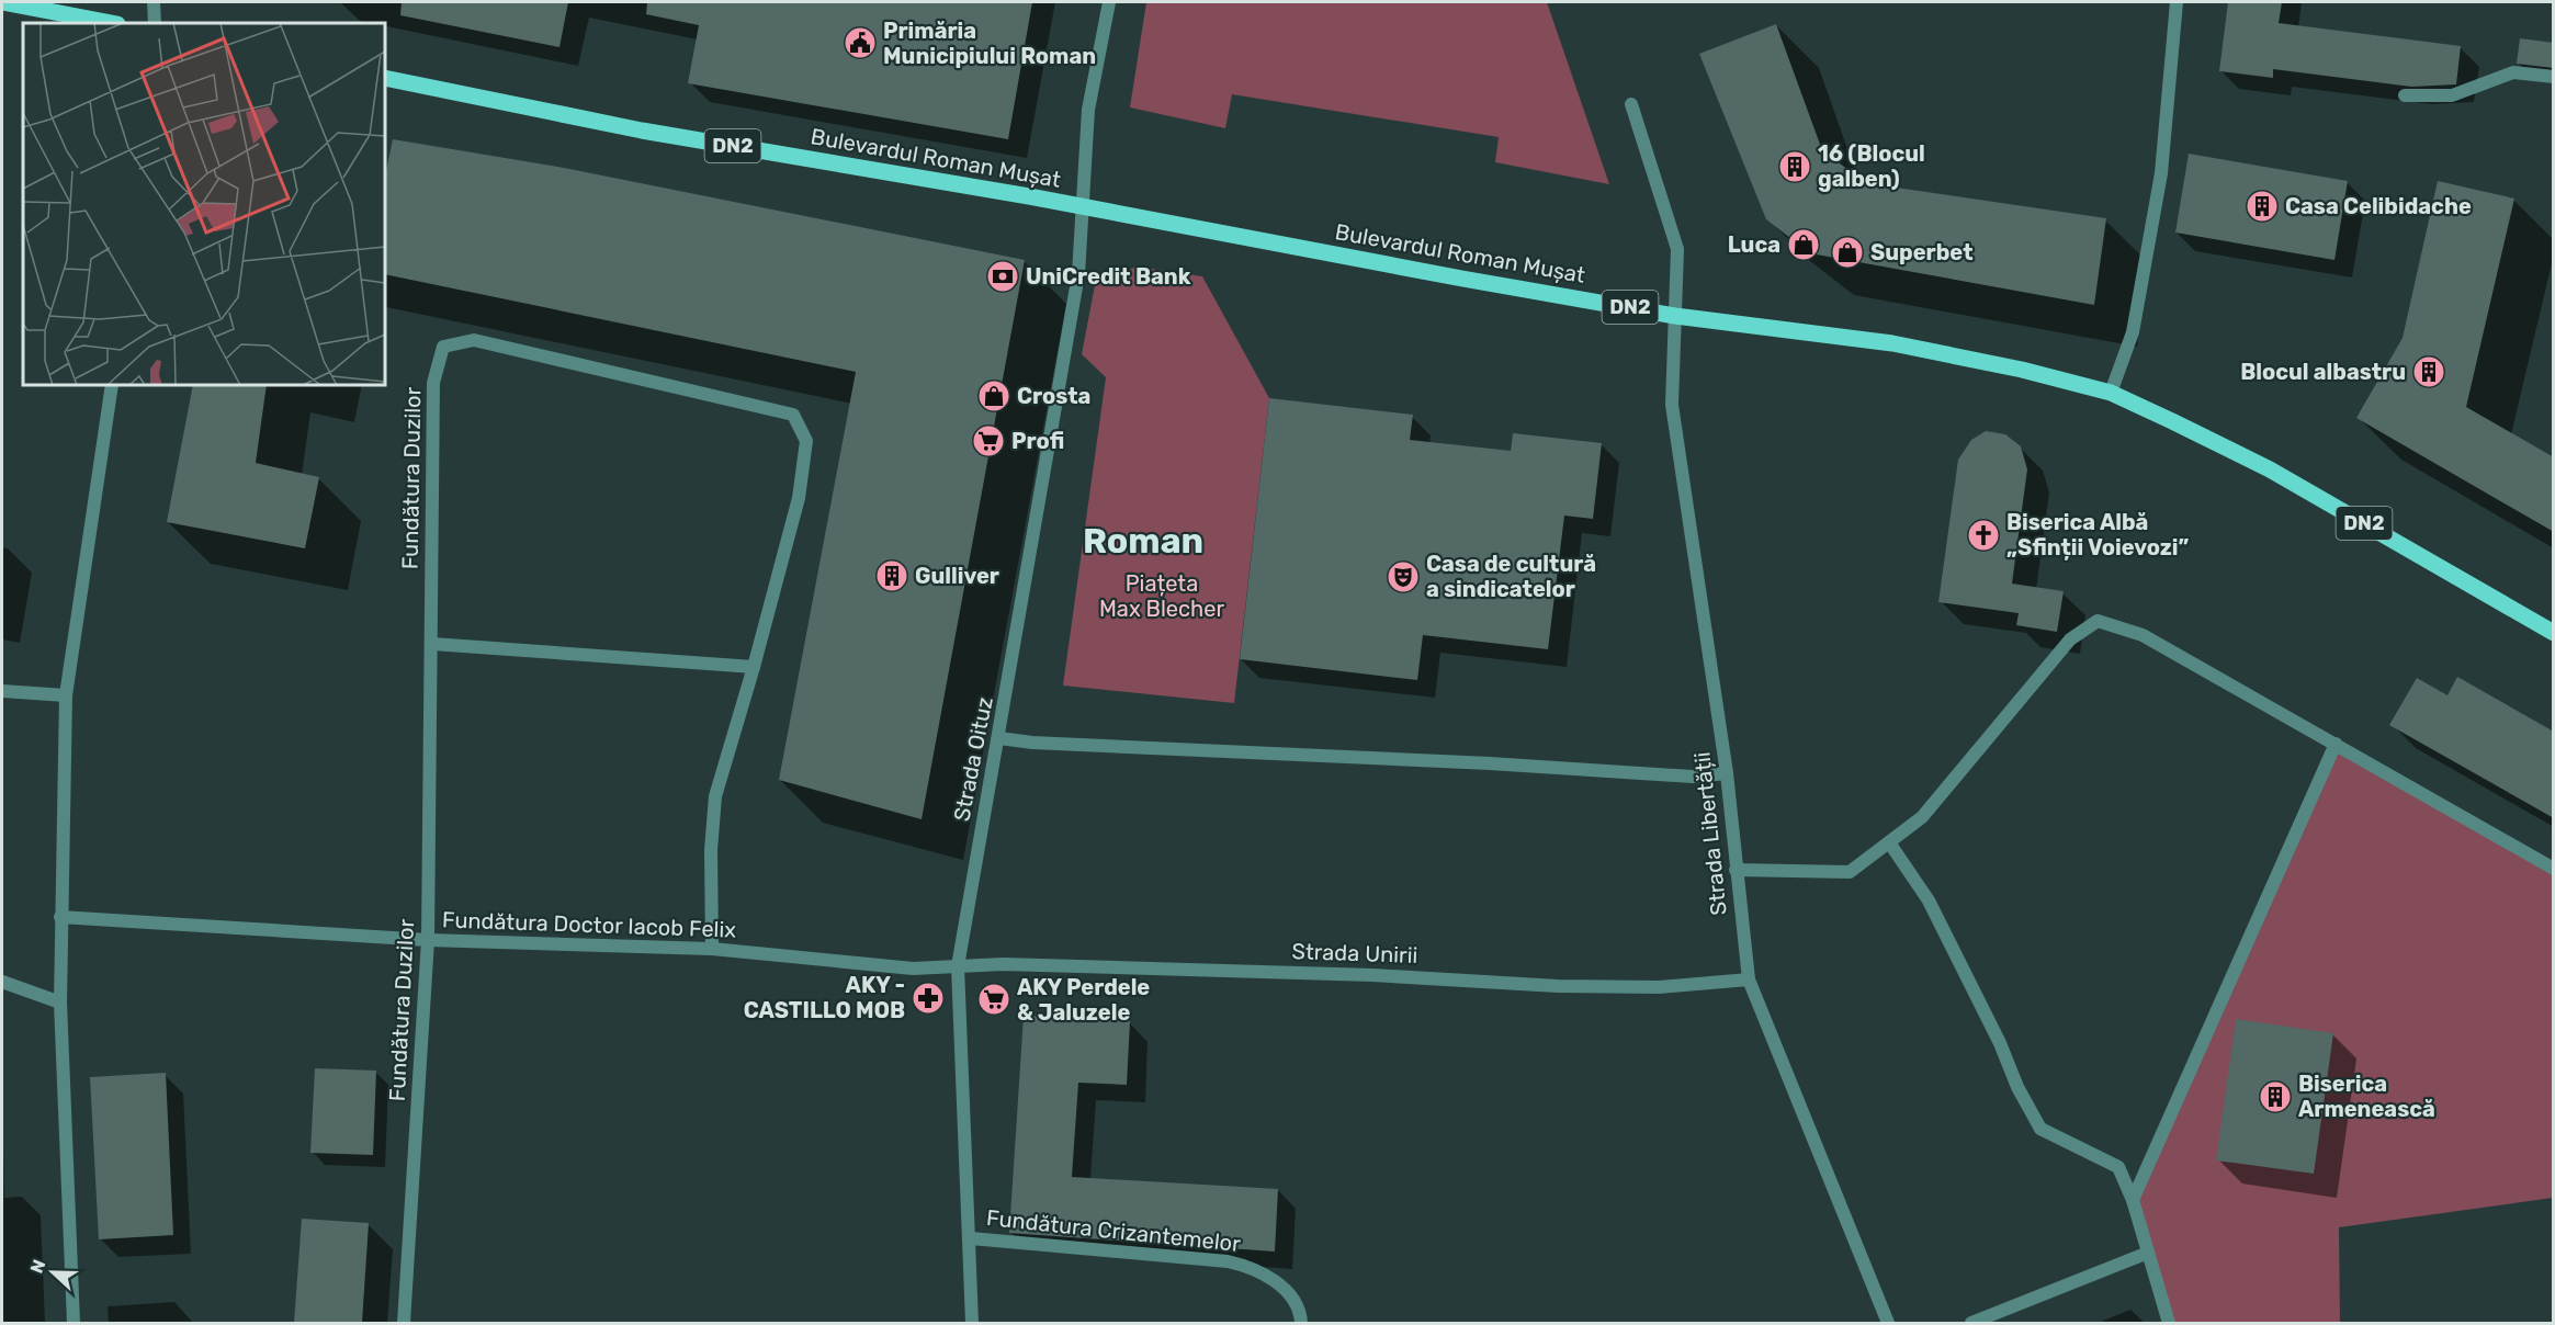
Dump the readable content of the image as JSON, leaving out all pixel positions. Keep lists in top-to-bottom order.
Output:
{
  "streets": {
    "main road": ["DN2", "Bulevardul Roman Mușat"],
    "street": [
      "Fundătura Duzilor",
      "Strada Oituz",
      "Strada Libertății",
      "Fundătura Doctor Iacob Felix",
      "Strada Unirii",
      "Fundătura Crizantemelor"
    ]
  },
  "crossings": [
    ["Bulevardul Roman Mușat", "Strada Oituz"],
    ["Bulevardul Roman Mușat", "Strada Libertății"],
    ["Fundătura Duzilor", "Fundătura Doctor Iacob Felix"],
    ["Strada Oituz", "Fundătura Doctor Iacob Felix"],
    ["Strada Oituz", "Strada Unirii"],
    ["Strada Oituz", "Fundătura Crizantemelor"],
    ["Strada Libertății", "Strada Unirii"],
    ["Fundătura Doctor Iacob Felix", "Strada Unirii"]
  ],
  "districts": ["Roman"],
  "parks": ["Piațeta Max Blecher"],
  "places": {
    "public building": ["Primăria Municipiului Roman"],
    "building": [
      "16 (Blocul galben)",
      "Casa Celibidache",
      "Blocul albastru",
      "Gulliver",
      "Biserica Armenească"
    ],
    "shop": ["Luca", "Superbet", "Crosta"],
    "bank": ["UniCredit Bank"],
    "supermarket": ["Profi", "AKY Perdele & Jaluzele"],
    "church": ["Biserica Albă „Sfinții Voievozi”"],
    "theatre": ["Casa de cultură a sindicatelor"],
    "pharmacy": ["AKY - CASTILLO MOB"]
  },
  "north": "left"
}
